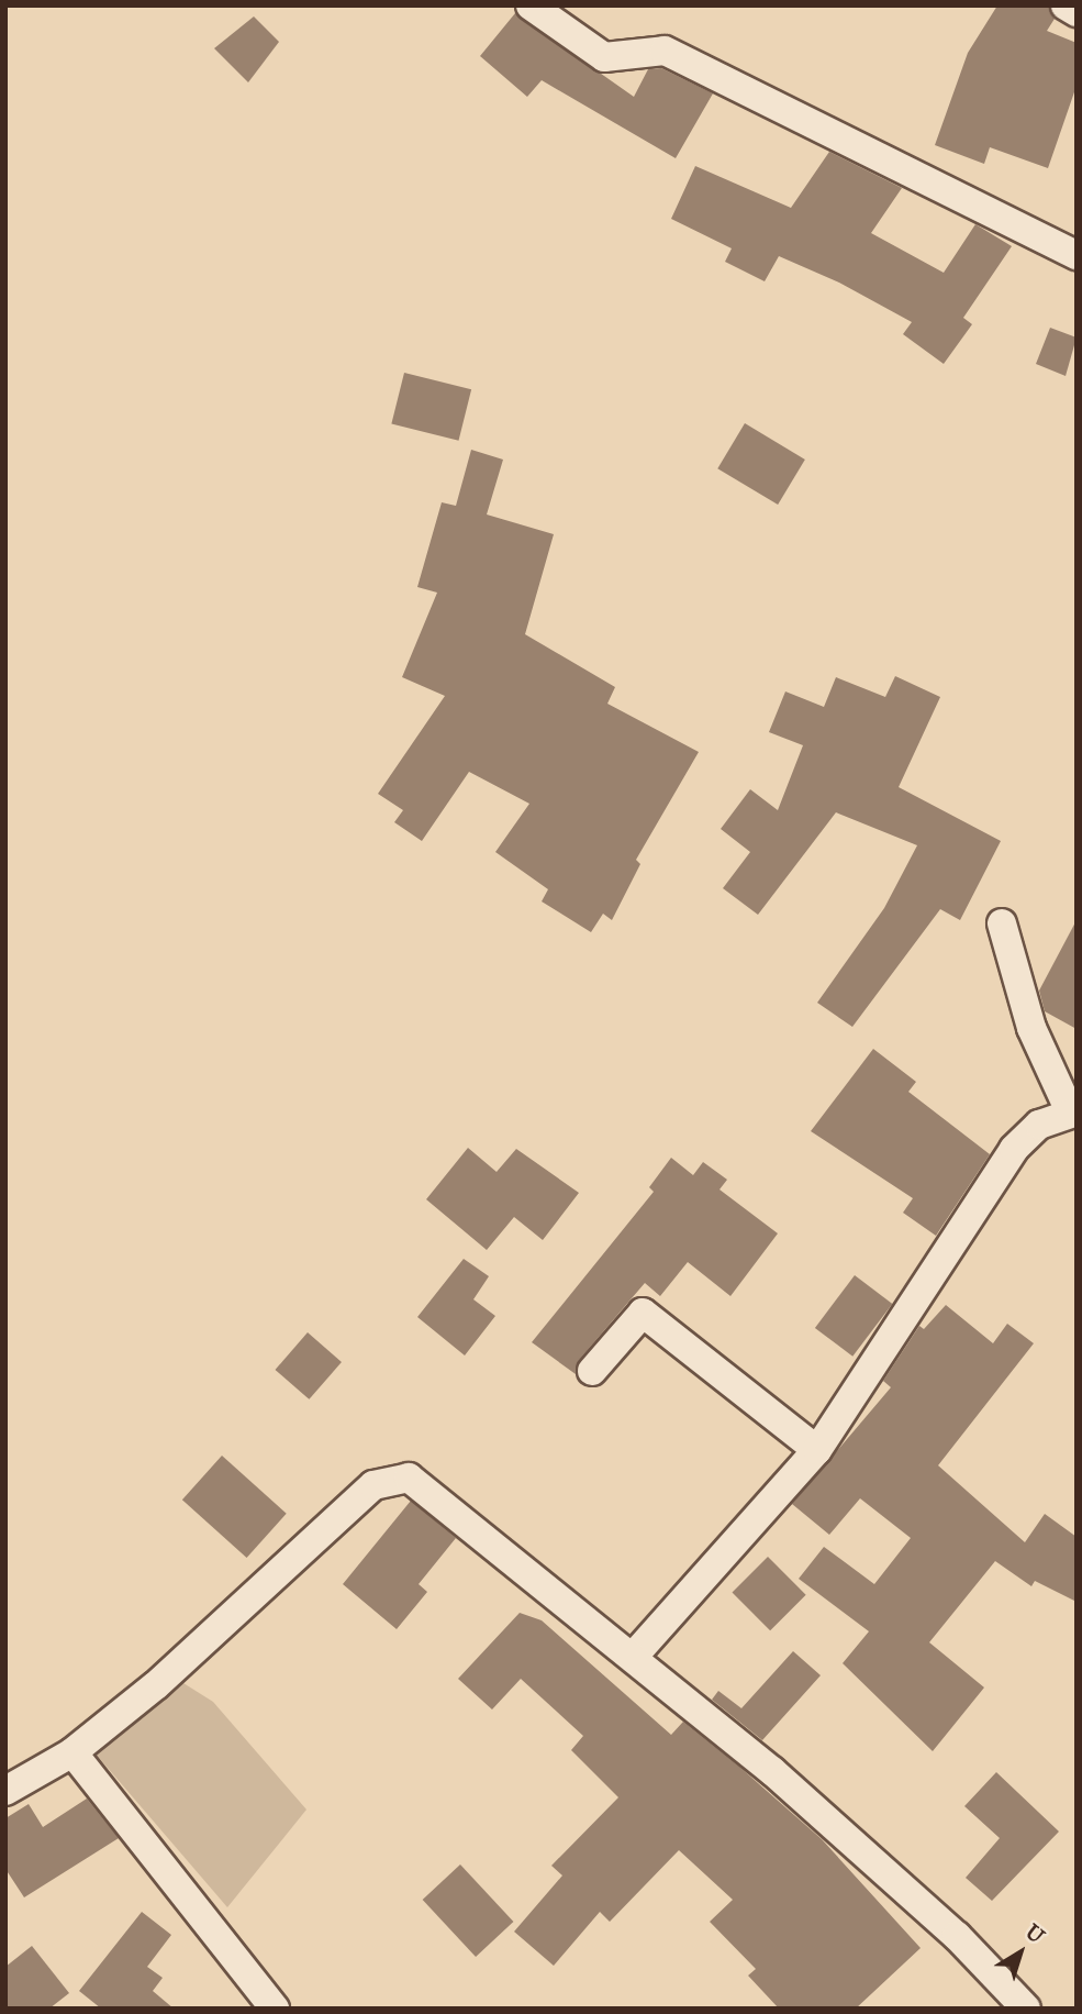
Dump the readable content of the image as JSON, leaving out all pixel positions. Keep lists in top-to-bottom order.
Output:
{
  "north": "top right"
}
